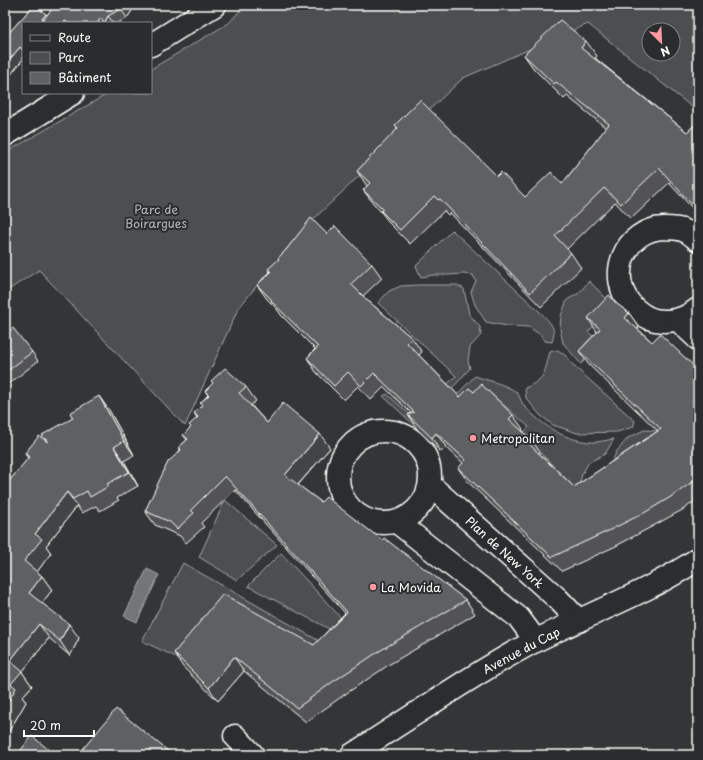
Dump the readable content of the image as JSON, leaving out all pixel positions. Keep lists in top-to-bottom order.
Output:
{
  "streets": {
    "street": ["Plan de New York", "Avenue du Cap"]
  },
  "crossings": [
    ["Plan de New York", "Avenue du Cap"]
  ],
  "parks": ["Parc de Boirargues"],
  "places": ["Metropolitan", "La Movida"],
  "legend": ["Route", "Parc", "Bâtiment"],
  "scale_bar": "20 m",
  "north": "bottom right"
}
